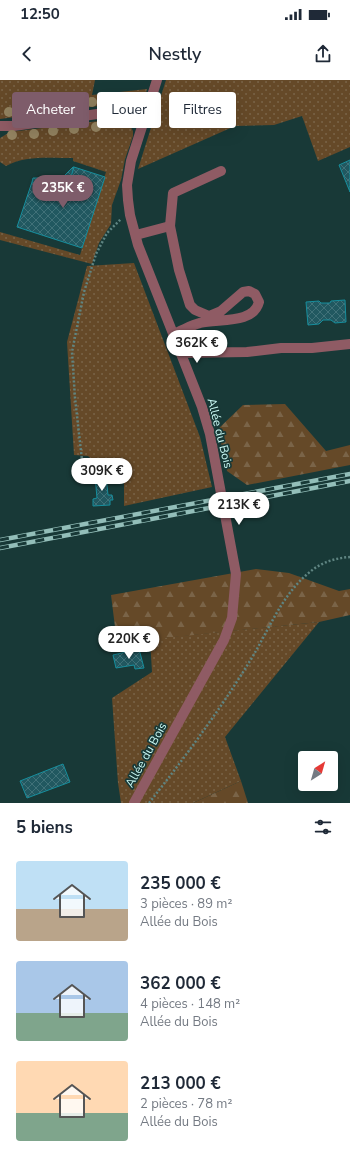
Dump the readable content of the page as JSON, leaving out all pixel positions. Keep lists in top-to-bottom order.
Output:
{
  "streets": {
    "street": ["Allée du Bois"]
  },
  "north": "top right",
  "page": {
    "status": "12:50",
    "header": "Nestly",
    "chip": ["Acheter", "Louer", "Filtres"],
    "price": [
      "235K €",
      "362K €",
      "309K €",
      "213K €",
      "220K €"
    ],
    "heading": "5 biens",
    "list": [
      {
        "name": "235 000 €",
        "note": "3 pièces · 89 m² · Allée du Bois"
      },
      {
        "name": "362 000 €",
        "note": "4 pièces · 148 m² · Allée du Bois"
      },
      {
        "name": "213 000 €",
        "note": "2 pièces · 78 m² · Allée du Bois"
      }
    ]
  }
}
